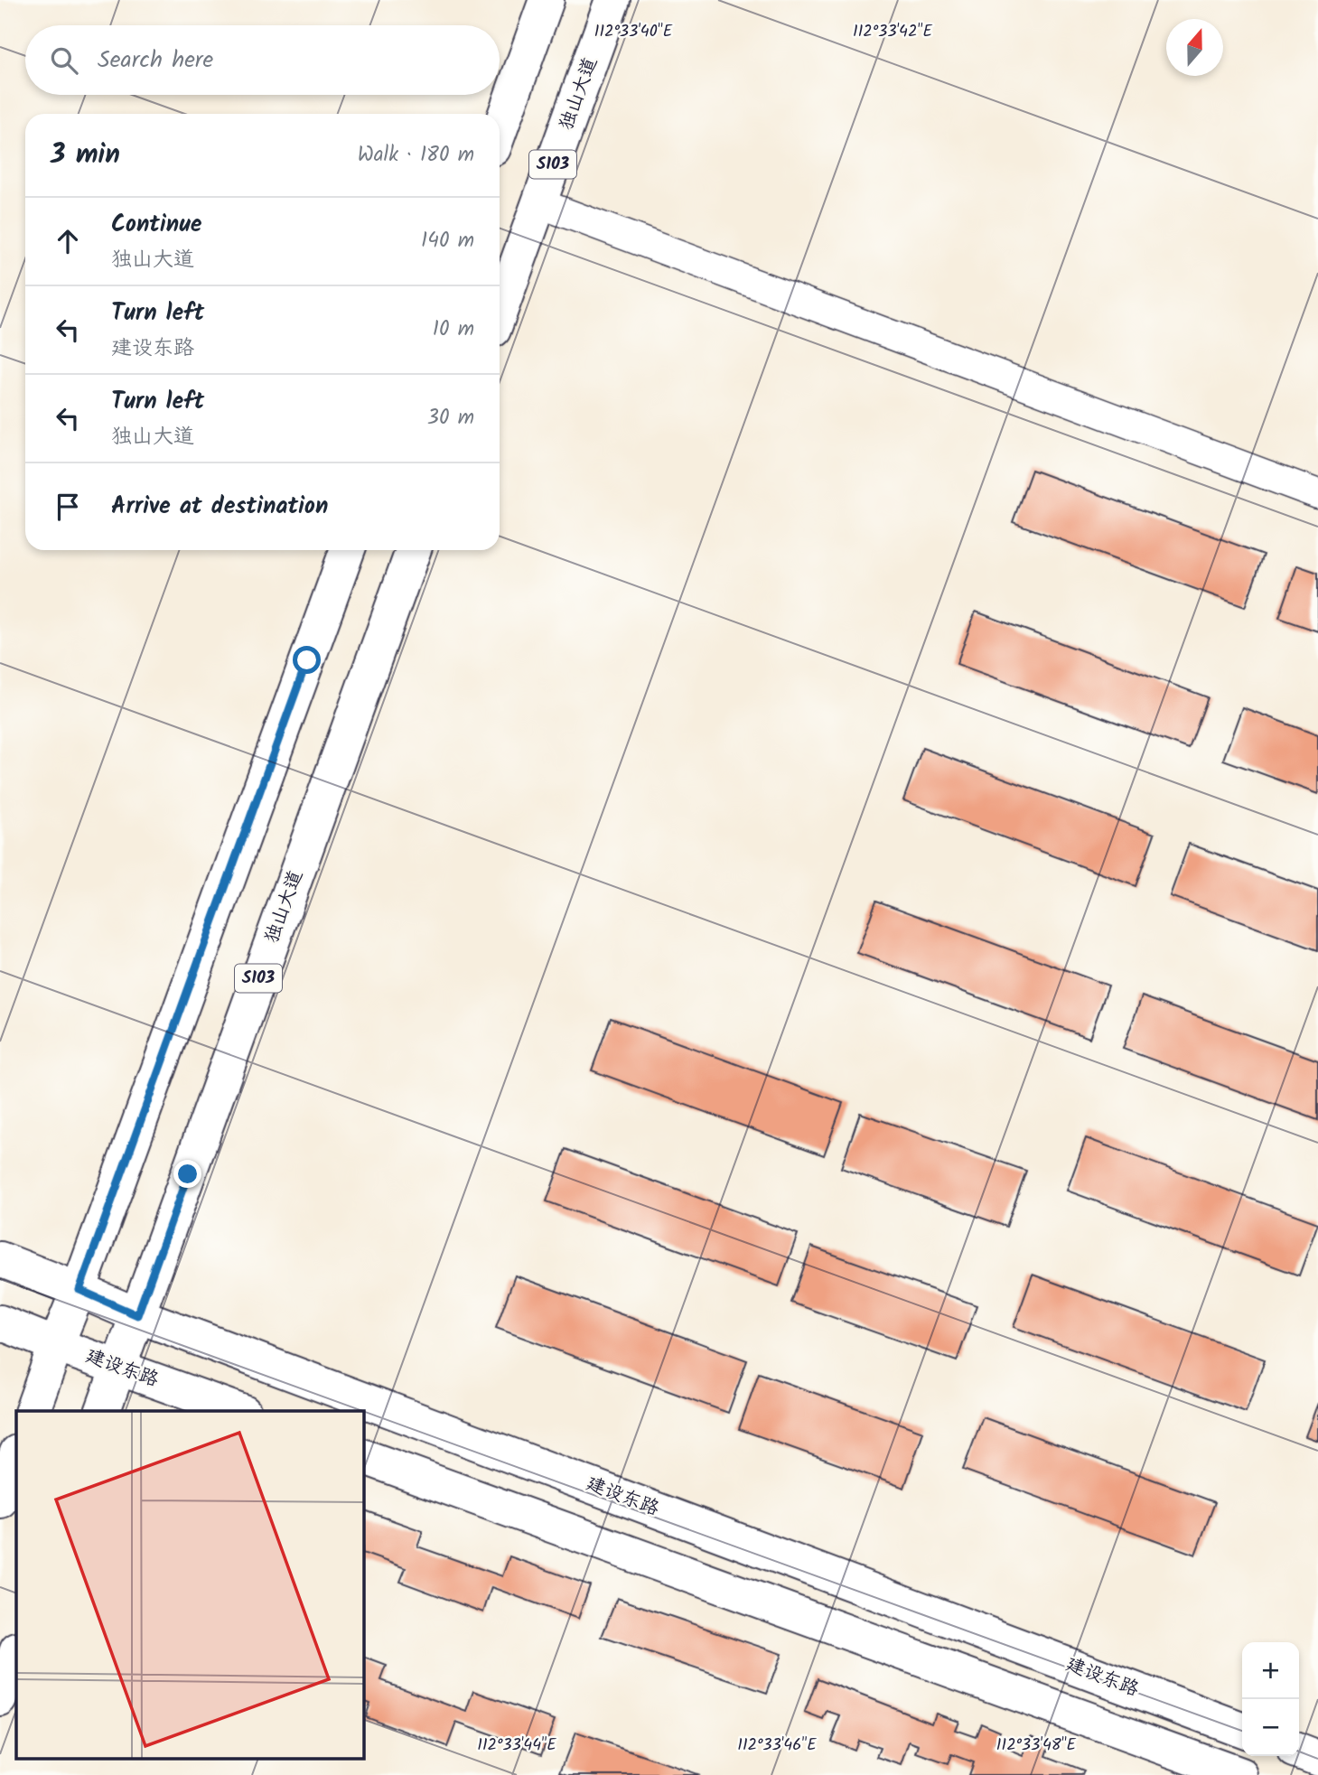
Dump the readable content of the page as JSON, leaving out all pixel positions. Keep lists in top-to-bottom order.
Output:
{
  "streets": {
    "main road": ["独山大道", "S103", "建设东路"]
  },
  "crossings": [
    ["独山大道", "建设东路"]
  ],
  "north": "top",
  "page": {
    "search": "Search here",
    "heading": ["3 min", "Walk · 180 m"],
    "list": [
      ["Continue", "独山大道", "140 m"],
      ["Turn left", "建设东路", "10 m"],
      ["Turn left", "独山大道", "30 m"],
      "Arrive at destination"
    ],
    "map_buttons": ["+", "−"]
  },
  "coordinates": [
    "112°33'40\"E",
    "112°33'42\"E",
    "112°33'44\"E",
    "112°33'46\"E",
    "112°33'48\"E"
  ]
}
